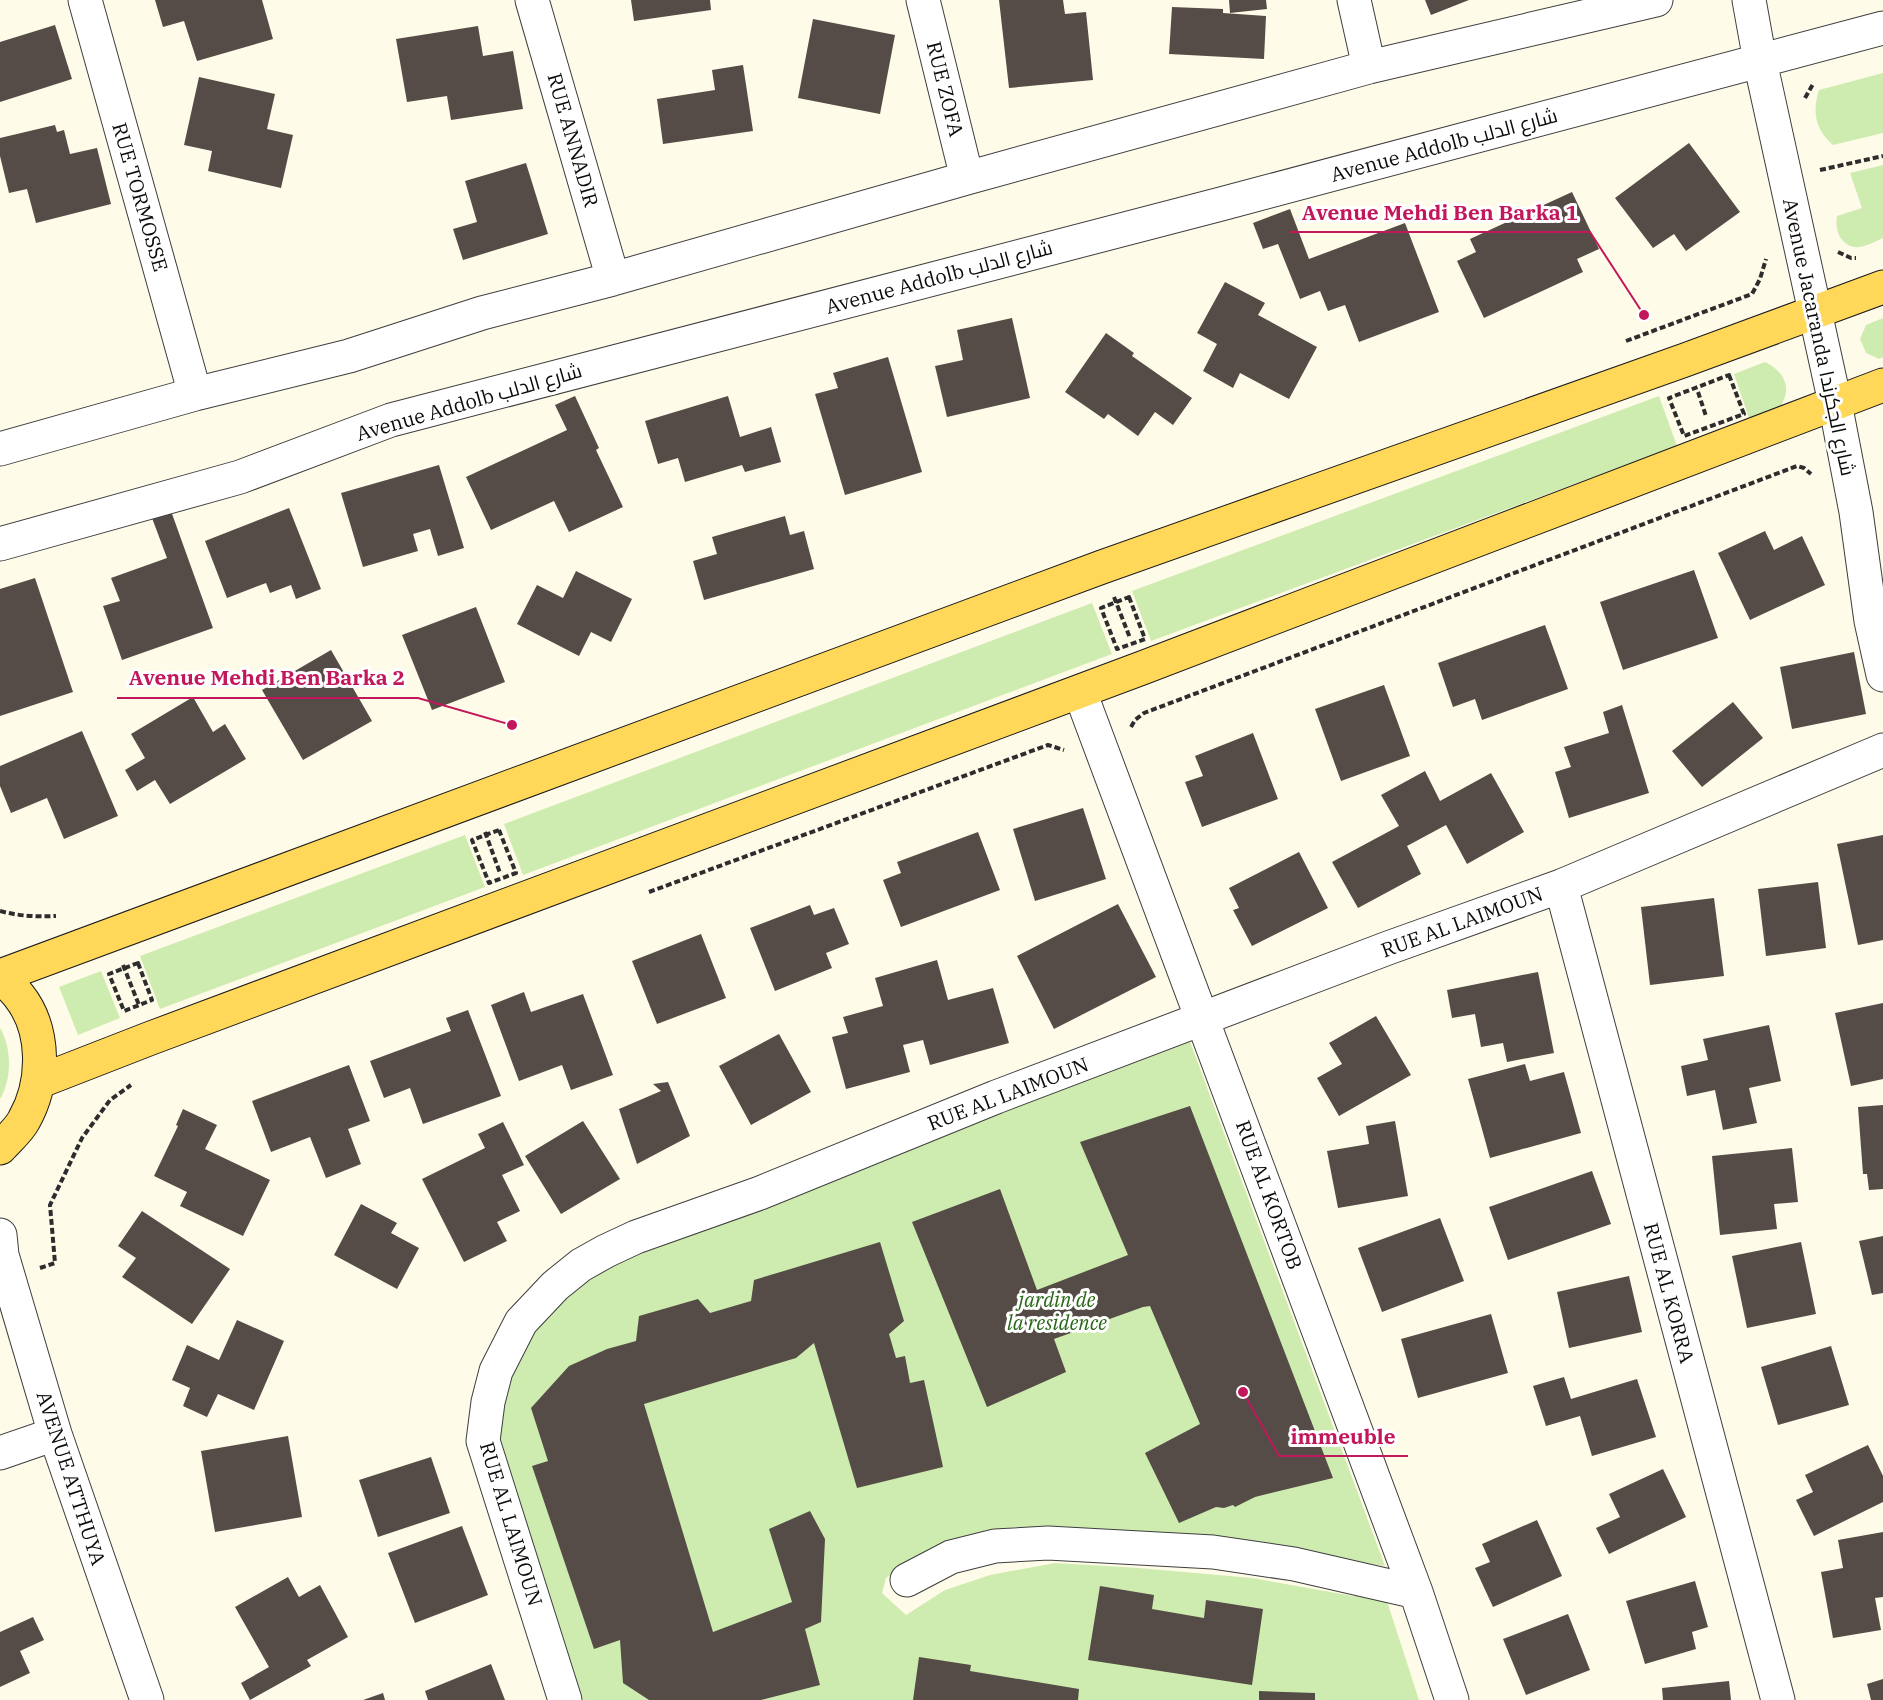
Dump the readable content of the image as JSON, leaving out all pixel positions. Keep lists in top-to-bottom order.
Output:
{
  "streets": {
    "street": [
      "RUE ZOFA",
      "RUE ANNADIR",
      "Avenue Addolb شارع الدلب",
      "RUE TORMOSSE",
      "Avenue Jacaranda شارع الجكرندا",
      "RUE AL LAIMOUN",
      "RUE AL KORTOB",
      "RUE AL KORRA",
      "AVENUE ATTHUYA"
    ]
  },
  "crossings": [
    ["Avenue Addolb شارع الدلب", "Avenue Jacaranda شارع الجكرندا"],
    ["RUE AL LAIMOUN", "RUE AL KORTOB"],
    ["RUE AL LAIMOUN", "RUE AL KORRA"]
  ],
  "parks": ["jardin de la residence"],
  "places": ["Avenue Mehdi Ben Barka 1", "Avenue Mehdi Ben Barka 2", "immeuble"]
}
